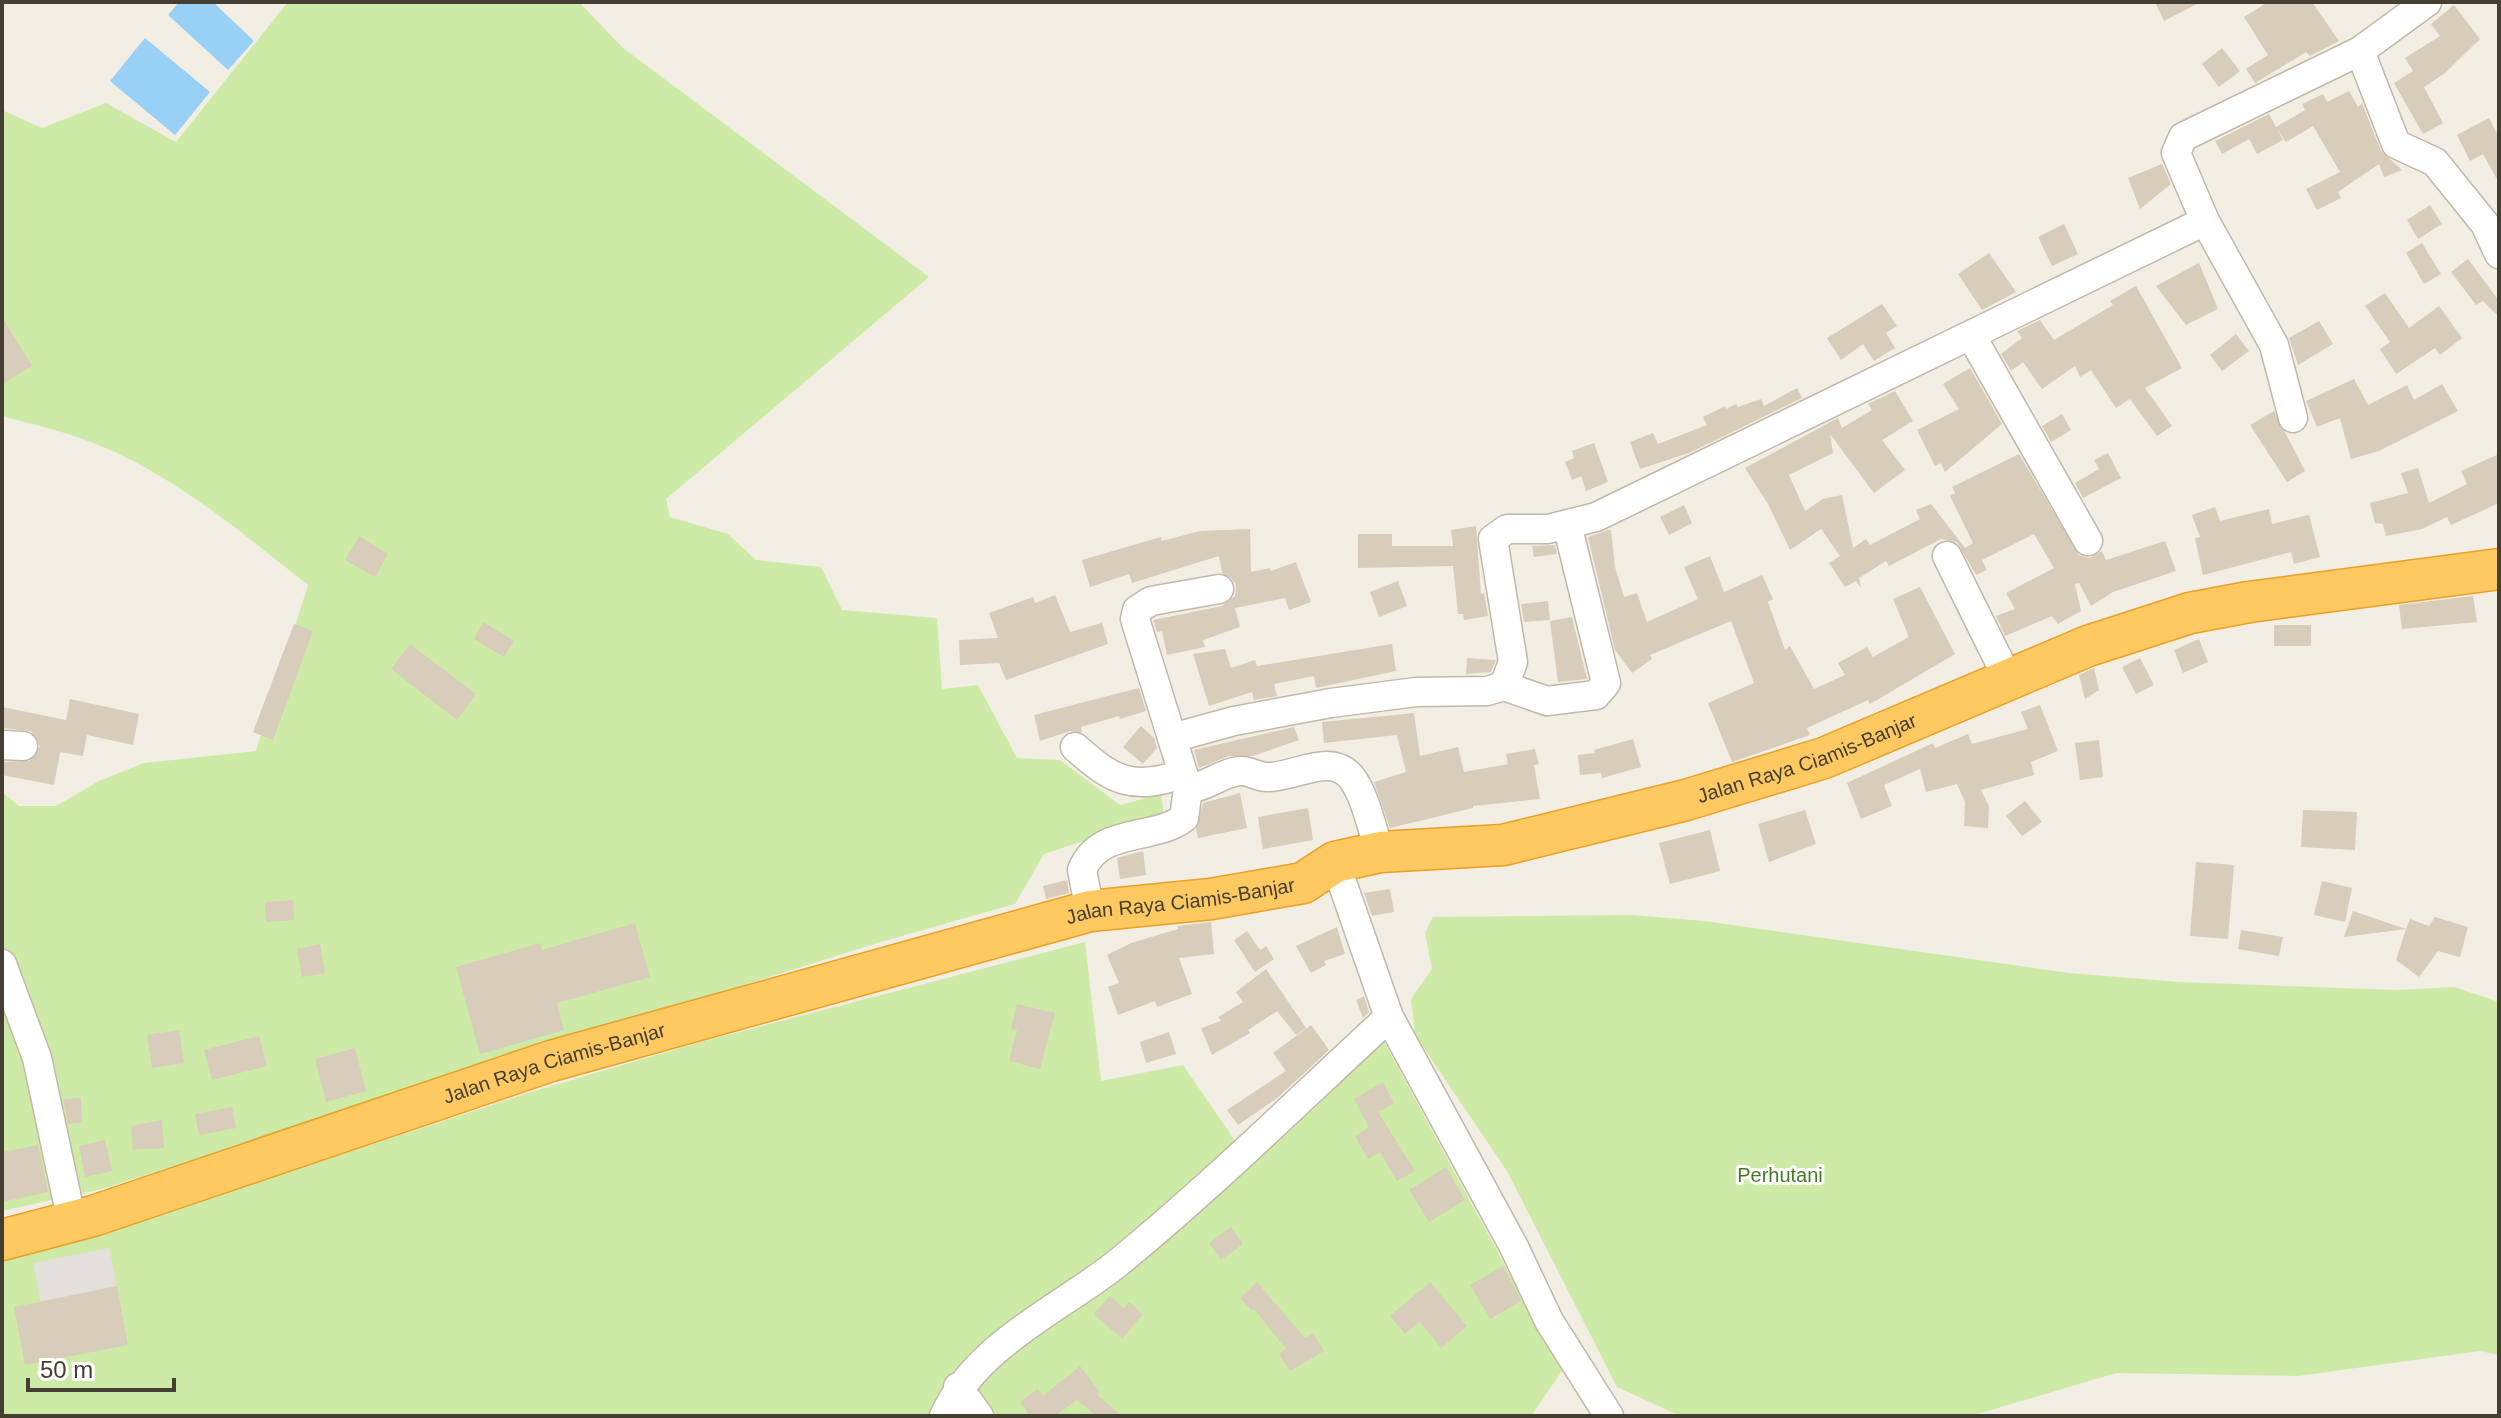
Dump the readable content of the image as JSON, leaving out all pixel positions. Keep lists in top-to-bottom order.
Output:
{
  "streets": {
    "highway": ["Jalan Raya Ciamis-Banjar"]
  },
  "parks": ["Perhutani"],
  "scale_bar": "50 m"
}
